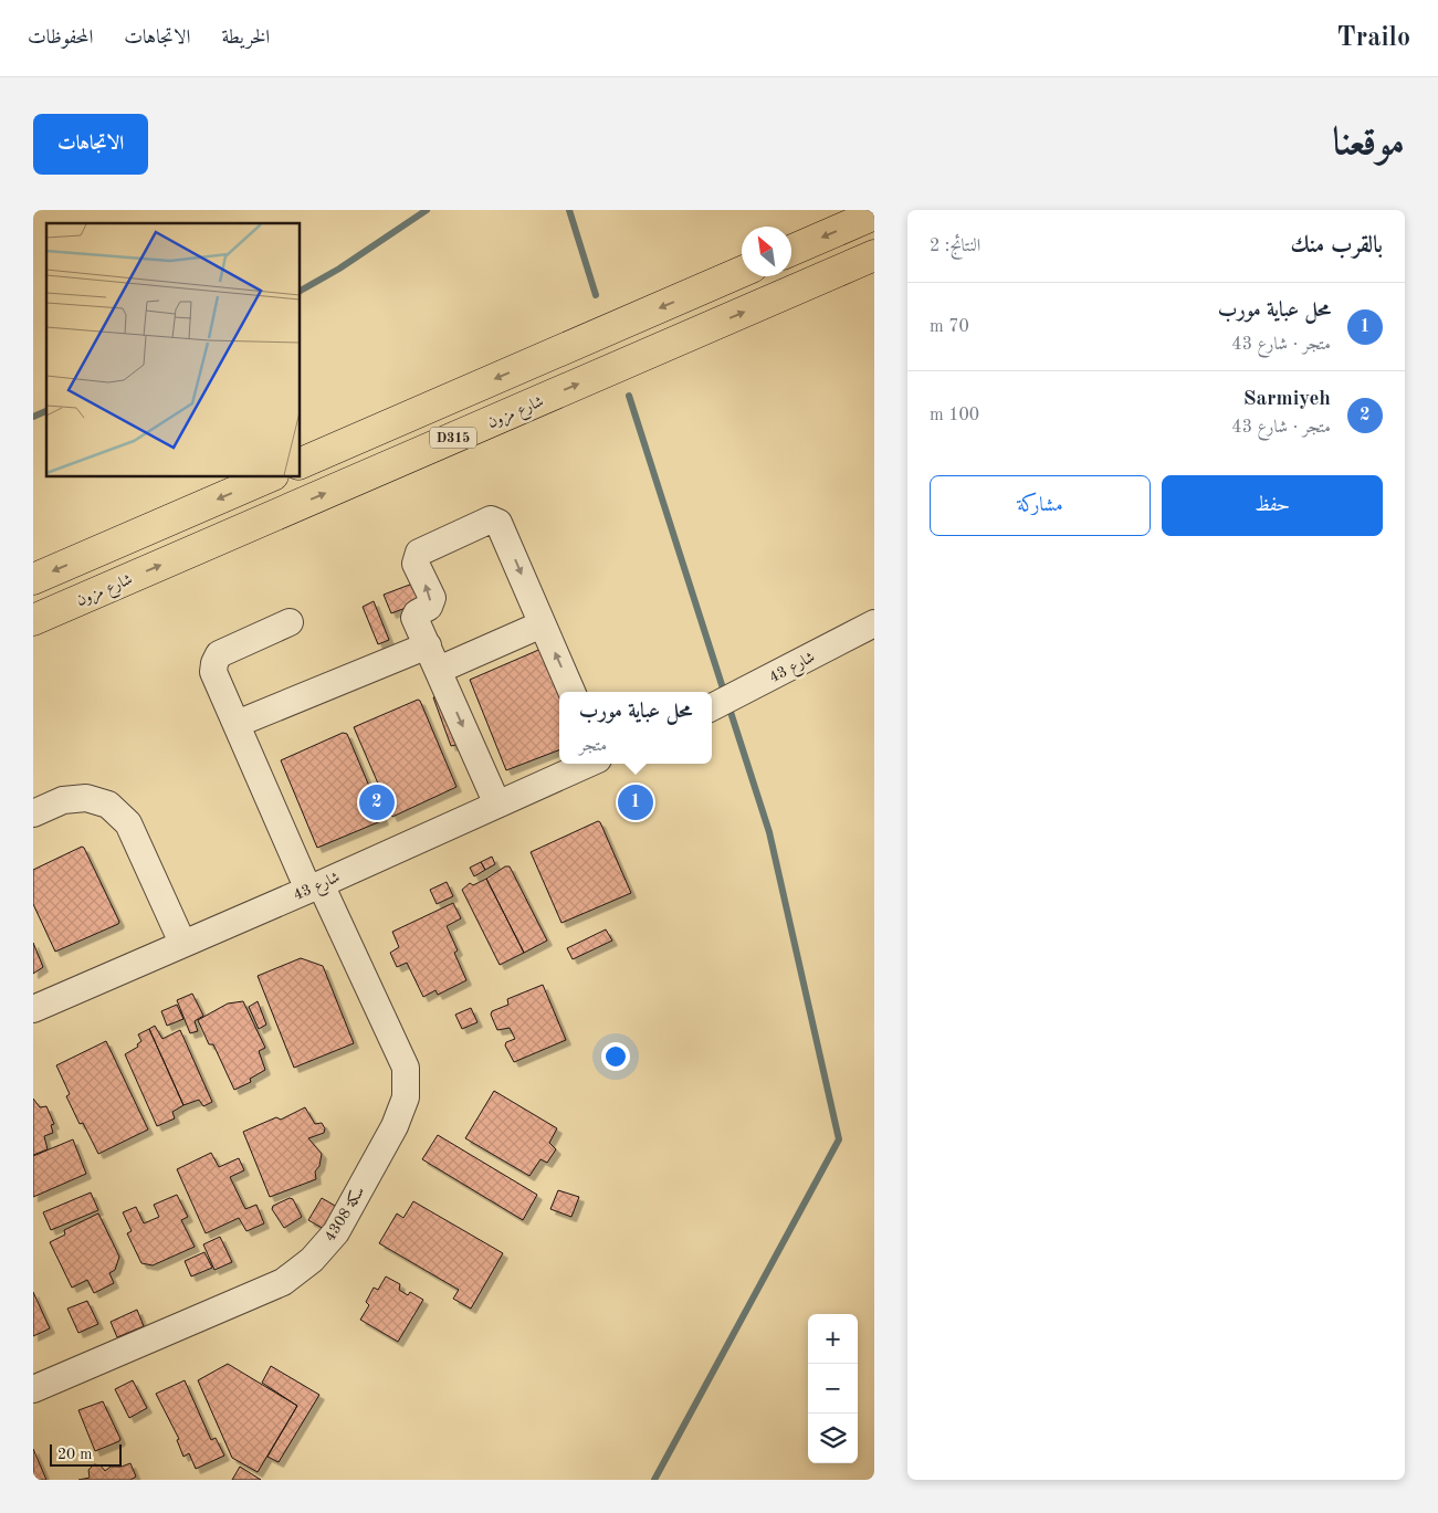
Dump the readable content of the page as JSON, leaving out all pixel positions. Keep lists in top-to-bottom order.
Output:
{
  "streets": {
    "main road": ["شارع مزون", "D315"],
    "street": ["شارع 43", "سكة 4308"]
  },
  "crossings": [
    ["شارع 43", "سكة 4308"]
  ],
  "scale_bar": "20 m",
  "north": "top left",
  "page": {
    "header": "Trailo",
    "nav": ["الخريطة", "الاتجاهات", "المحفوظات"],
    "title": "موقعنا",
    "buttons": [
      "الاتجاهات",
      ["حفظ", "مشاركة"]
    ],
    "heading": ["بالقرب منك", "النتائج: 2"],
    "list": [
      {
        "mark": "1",
        "name": "محل عباية مورب",
        "note": "متجر · شارع 43",
        "value": "70 m"
      },
      {
        "mark": "2",
        "name": "Sarmiyeh",
        "note": "متجر · شارع 43",
        "value": "100 m"
      }
    ],
    "popup": ["محل عباية مورب", "متجر"],
    "pins": ["1", "2"],
    "map_buttons": ["+", "−"],
    "scale": "20 m"
  }
}
